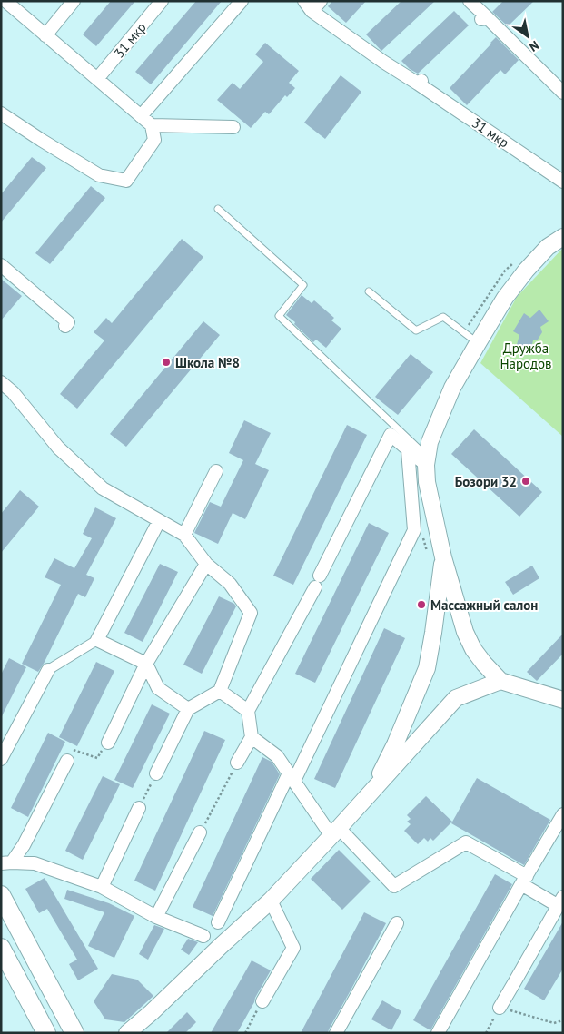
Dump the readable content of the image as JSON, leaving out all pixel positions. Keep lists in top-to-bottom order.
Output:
{
  "streets": {
    "street": ["31 мкр"]
  },
  "parks": ["Дружба Народов"],
  "places": ["Школа №8", "Бозори 32", "Массажный салон"],
  "north": "bottom right"
}
